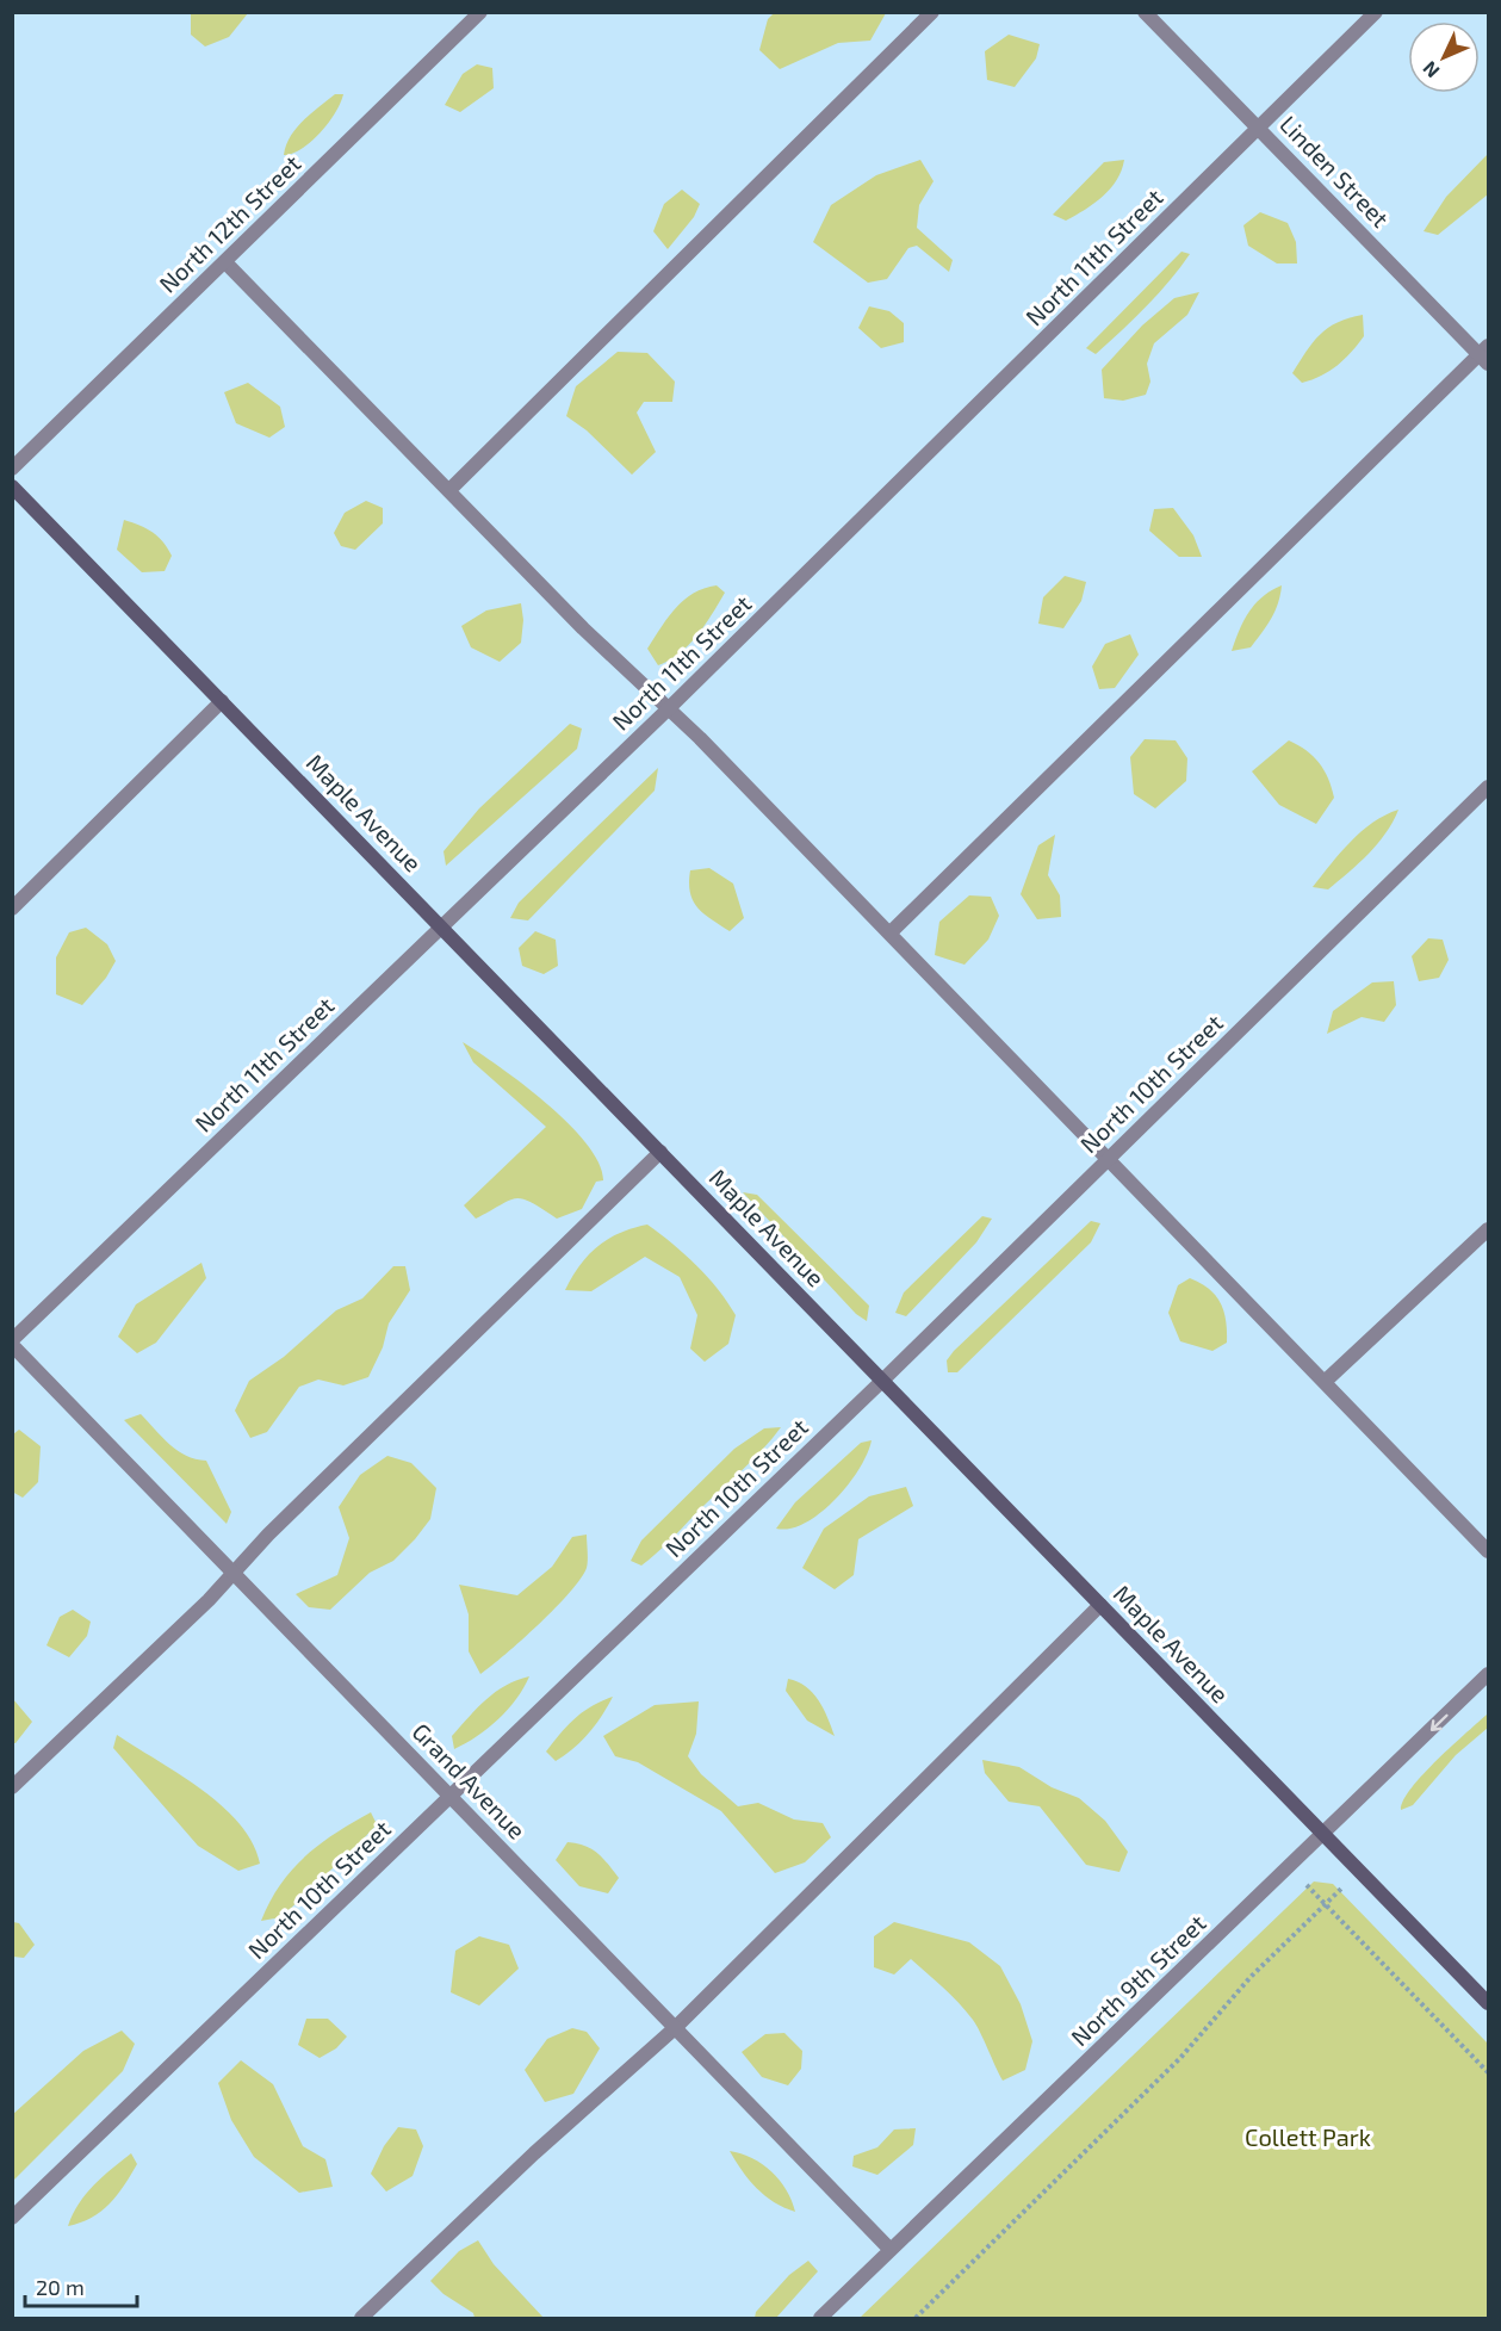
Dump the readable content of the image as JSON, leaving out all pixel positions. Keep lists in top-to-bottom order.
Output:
{
  "streets": {
    "main road": ["Maple Avenue"],
    "street": [
      "Linden Street",
      "North 12th Street",
      "North 11th Street",
      "North 10th Street",
      "Grand Avenue",
      "North 9th Street"
    ]
  },
  "crossings": [
    ["Linden Street", "North 11th Street"],
    ["North 11th Street", "Maple Avenue"],
    ["North 11th Street", "Grand Avenue"],
    ["Maple Avenue", "North 10th Street"],
    ["Maple Avenue", "North 9th Street"],
    ["North 10th Street", "Grand Avenue"],
    ["Grand Avenue", "North 9th Street"]
  ],
  "parks": ["Collett Park"],
  "scale_bar": "20 m",
  "north": "bottom left"
}
